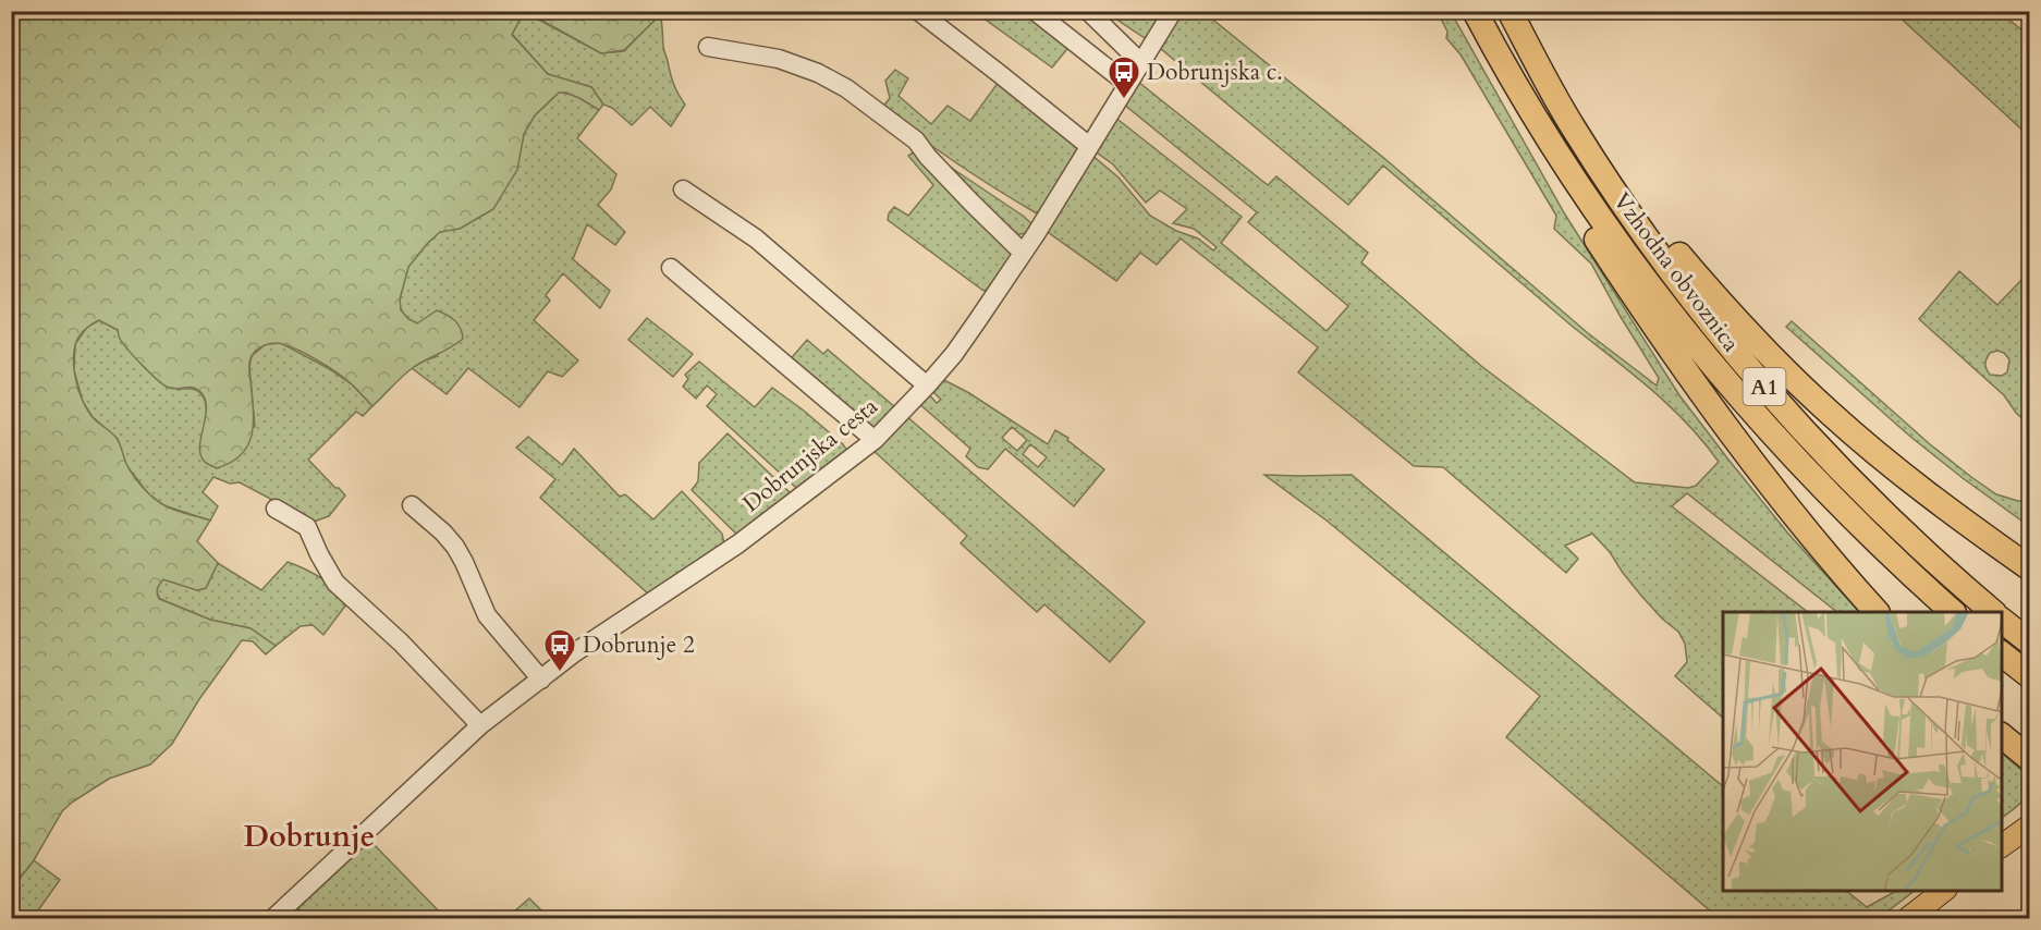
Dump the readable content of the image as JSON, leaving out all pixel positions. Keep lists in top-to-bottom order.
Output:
{
  "streets": {
    "highway": ["Vzhodna obvoznica", "A1"],
    "street": ["Dobrunjska cesta"]
  },
  "districts": ["Dobrunje"],
  "places": {
    "bus stop": ["Dobrunjska c.", "Dobrunje 2"]
  }
}
